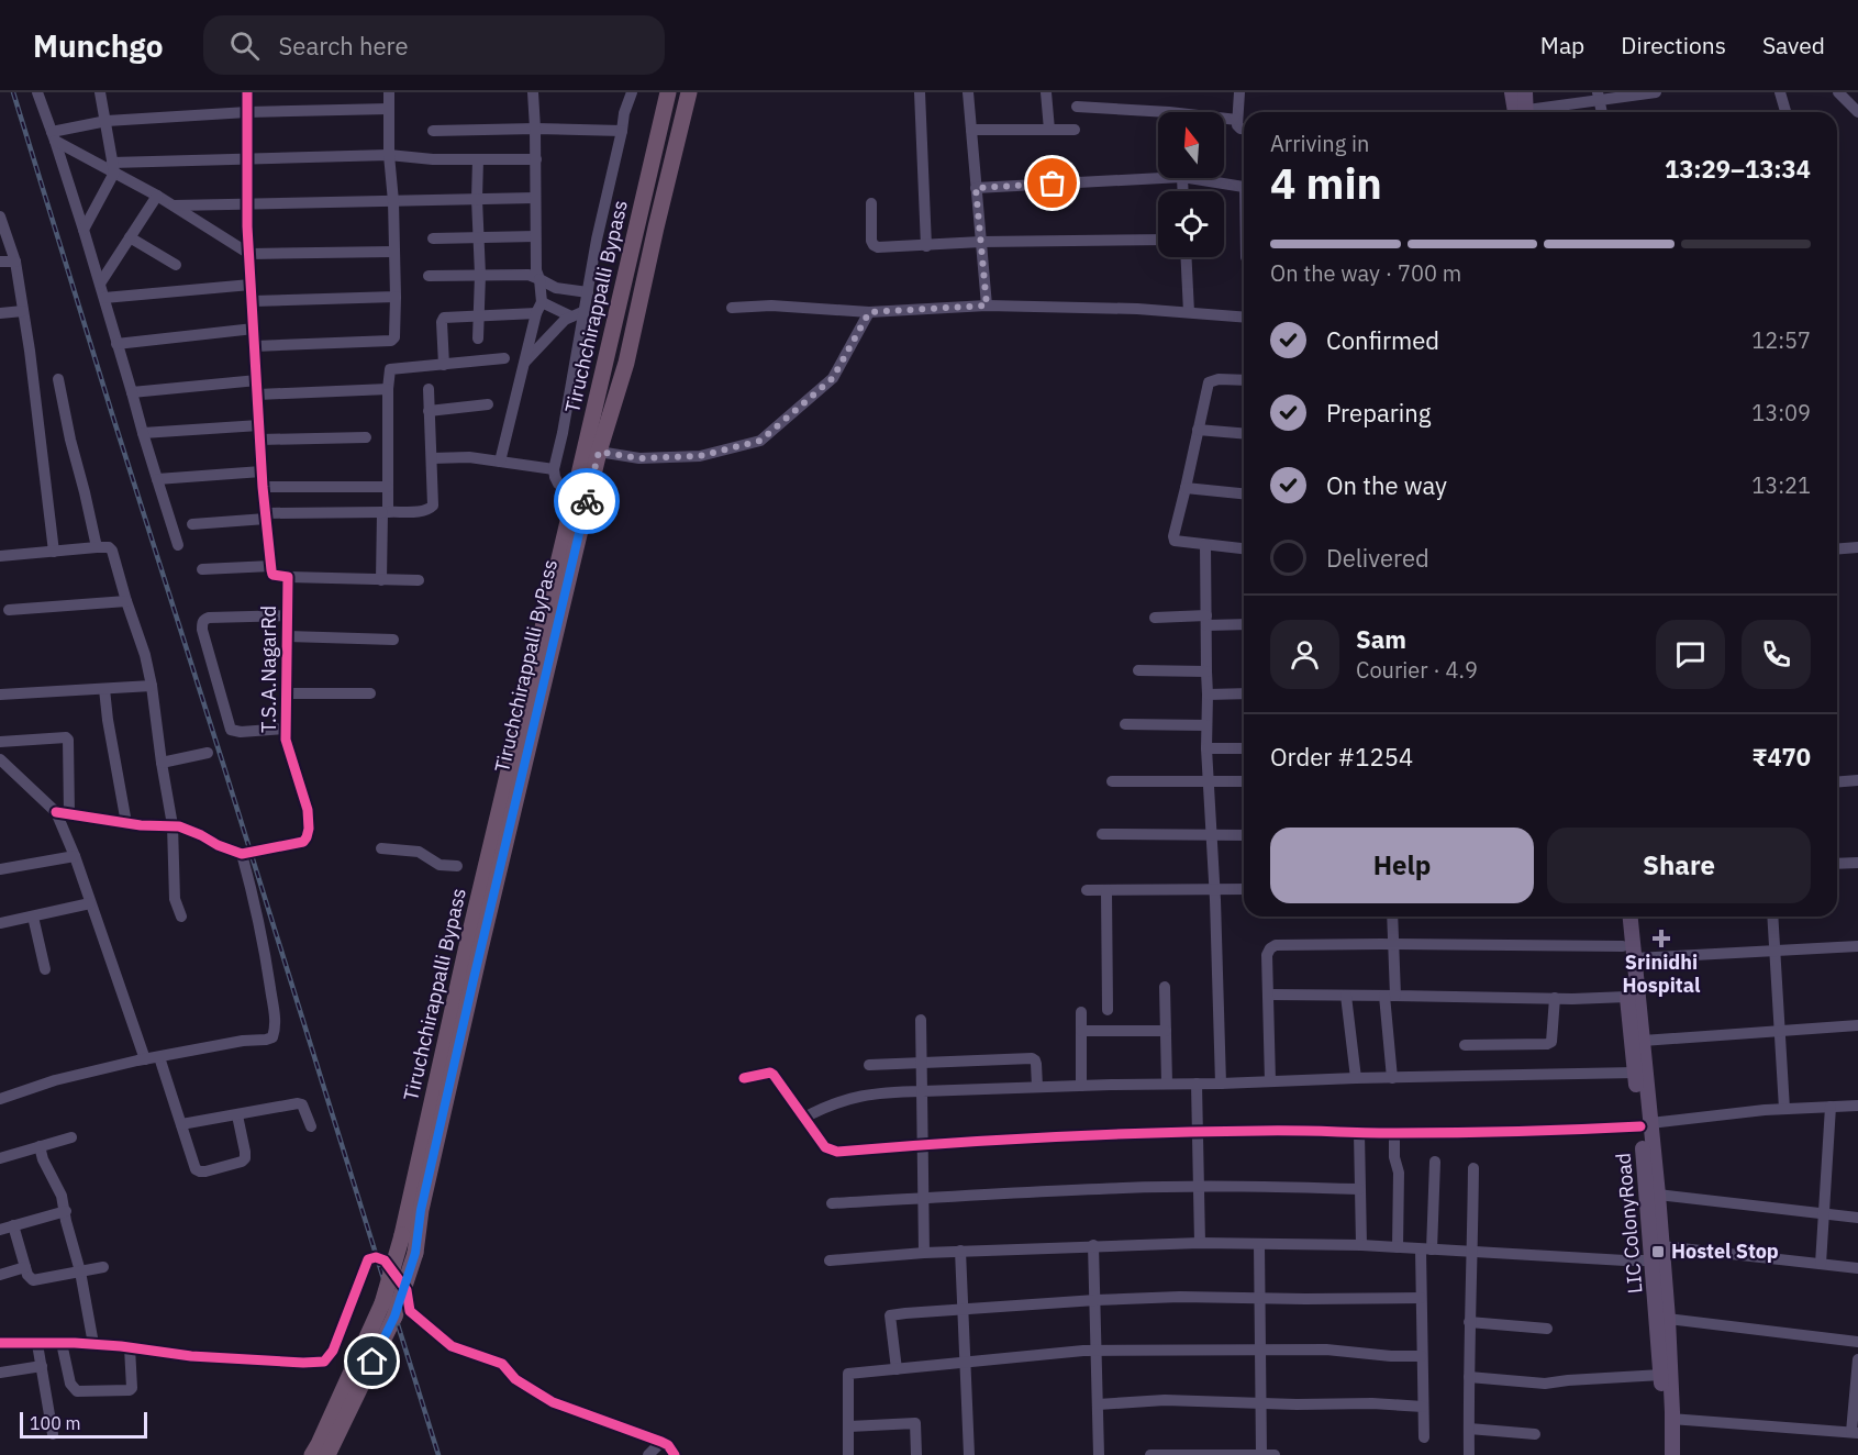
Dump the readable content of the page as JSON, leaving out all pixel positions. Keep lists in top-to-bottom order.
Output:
{
  "streets": {
    "highway": ["Tiruchchirappalli Bypass", "Tiruchchirappalli ByPass"],
    "main road": ["LIC ColonyRoad"],
    "street": ["T.S.A.NagarRd"]
  },
  "crossings": [
    ["Tiruchchirappalli Bypass", "Tiruchchirappalli ByPass"]
  ],
  "places": {
    "health": ["Srinidhi Hospital"],
    "transit": ["Hostel Stop"]
  },
  "scale_bar": "100 m",
  "north": "top",
  "page": {
    "header": "Munchgo",
    "search": "Search here",
    "nav": ["Map", "Directions", "Saved"],
    "heading": ["4 min", "Arriving in", "13:29–13:34"],
    "panel": [
      "Sam",
      "Courier · 4.9",
      "Order #1254",
      "₹470"
    ],
    "bar": "On the way · 700 m",
    "list": [
      ["Confirmed", "12:57"],
      ["Preparing", "13:09"],
      ["On the way", "13:21"],
      "Delivered"
    ],
    "buttons": ["Help", "Share"],
    "scale": "100 m"
  }
}
